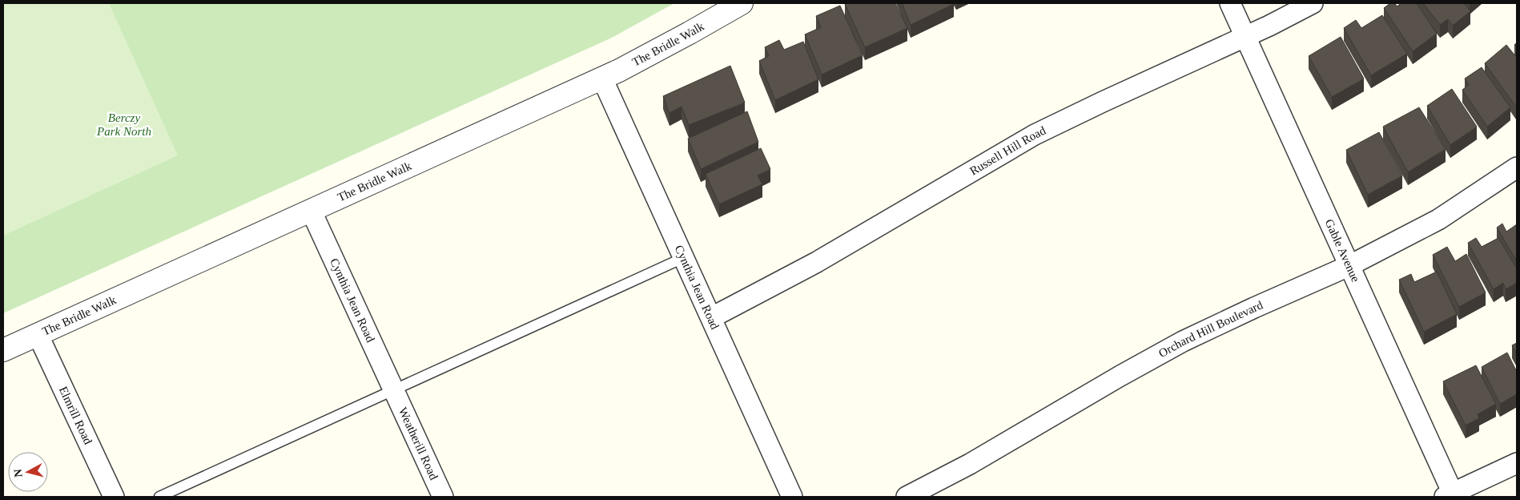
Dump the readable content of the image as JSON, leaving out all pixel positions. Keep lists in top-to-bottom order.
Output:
{
  "streets": {
    "street": [
      "The Bridle Walk",
      "Russell Hill Road",
      "Gable Avenue",
      "Cynthia Jean Road",
      "Orchard Hill Boulevard",
      "Elmrill Road",
      "Weatherill Road"
    ]
  },
  "crossings": [
    ["The Bridle Walk", "Cynthia Jean Road"],
    ["The Bridle Walk", "Elmrill Road"],
    ["Russell Hill Road", "Gable Avenue"],
    ["Russell Hill Road", "Cynthia Jean Road"],
    ["Gable Avenue", "Orchard Hill Boulevard"],
    ["Cynthia Jean Road", "Weatherill Road"]
  ],
  "parks": ["Berczy Park North"],
  "north": "left"
}
